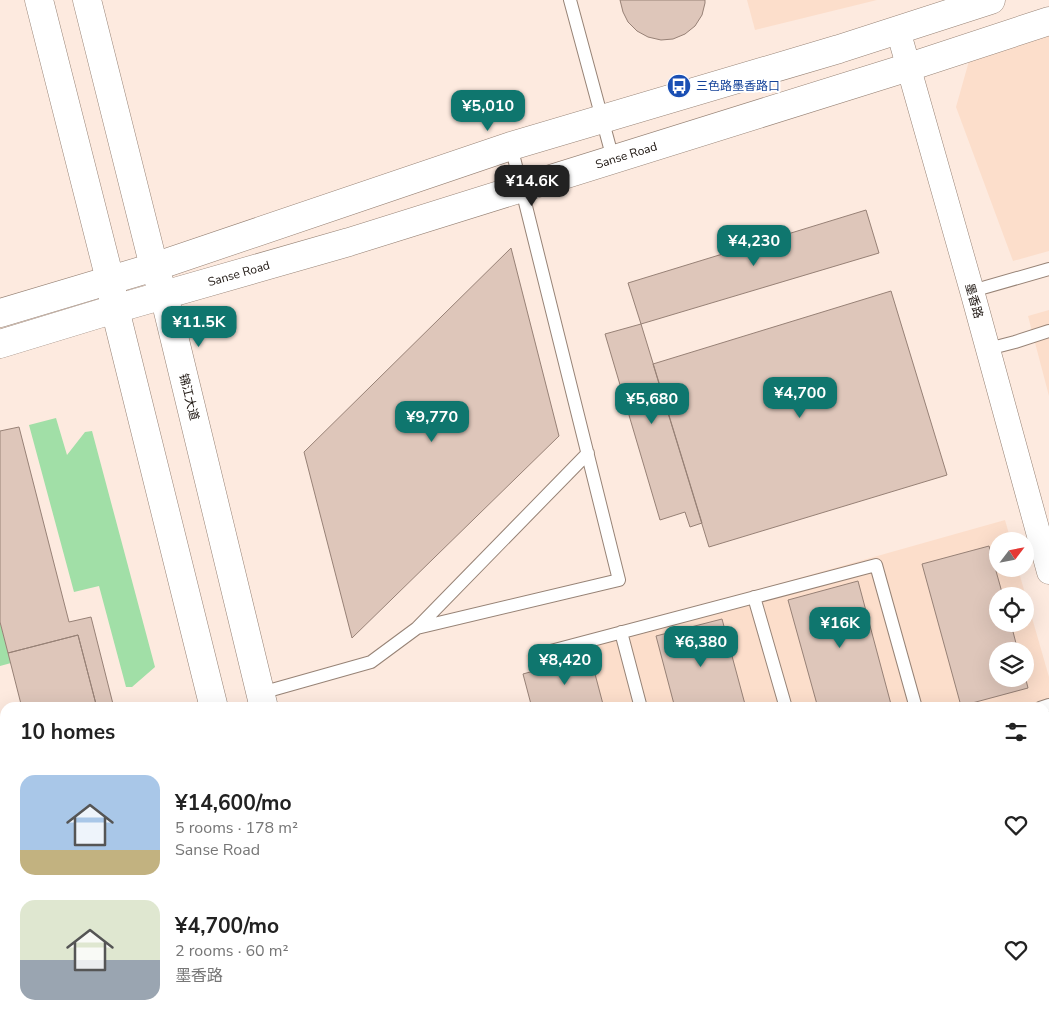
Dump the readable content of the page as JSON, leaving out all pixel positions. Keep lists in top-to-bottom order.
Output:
{
  "streets": {
    "street": ["Sanse Road", "墨香路", "锦江大道"]
  },
  "crossings": [
    ["Sanse Road", "墨香路"],
    ["Sanse Road", "锦江大道"]
  ],
  "places": {
    "bus stop": ["三色路墨香路口"]
  },
  "north": "top right",
  "page": {
    "price": [
      "¥5,010",
      "¥14.6K",
      "¥4,230",
      "¥11.5K",
      "¥4,700",
      "¥5,680",
      "¥9,770",
      "¥16K",
      "¥6,380",
      "¥8,420"
    ],
    "heading": "10 homes",
    "list": [
      {
        "name": "¥14,600/mo",
        "note": "5 rooms · 178 m² · Sanse Road"
      },
      {
        "name": "¥4,700/mo",
        "note": "2 rooms · 60 m² · 墨香路"
      }
    ]
  }
}
